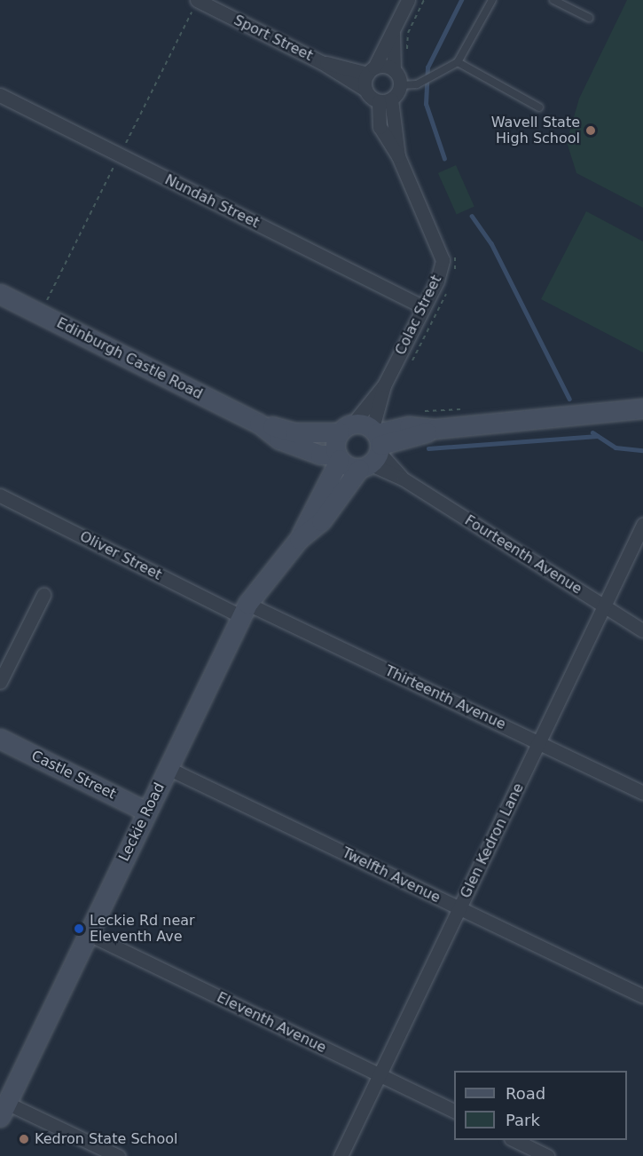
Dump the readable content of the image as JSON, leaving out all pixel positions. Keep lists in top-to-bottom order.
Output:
{
  "streets": {
    "street": [
      "Sport Street",
      "Nundah Street",
      "Colac Street",
      "Edinburgh Castle Road",
      "Fourteenth Avenue",
      "Oliver Street",
      "Thirteenth Avenue",
      "Castle Street",
      "Leckie Road",
      "Glen Kedron Lane",
      "Twelfth Avenue",
      "Eleventh Avenue"
    ]
  },
  "crossings": [
    ["Sport Street", "Colac Street"],
    ["Nundah Street", "Colac Street"],
    ["Colac Street", "Edinburgh Castle Road"],
    ["Colac Street", "Fourteenth Avenue"],
    ["Colac Street", "Leckie Road"],
    ["Edinburgh Castle Road", "Fourteenth Avenue"],
    ["Edinburgh Castle Road", "Leckie Road"],
    ["Fourteenth Avenue", "Leckie Road"],
    ["Fourteenth Avenue", "Glen Kedron Lane"],
    ["Oliver Street", "Thirteenth Avenue"],
    ["Oliver Street", "Leckie Road"],
    ["Thirteenth Avenue", "Leckie Road"],
    ["Thirteenth Avenue", "Glen Kedron Lane"],
    ["Castle Street", "Leckie Road"],
    ["Leckie Road", "Twelfth Avenue"],
    ["Leckie Road", "Eleventh Avenue"],
    ["Glen Kedron Lane", "Twelfth Avenue"],
    ["Glen Kedron Lane", "Eleventh Avenue"]
  ],
  "places": ["Wavell State High School", "Leckie Rd near Eleventh Ave", "Kedron State School"],
  "legend": ["Road", "Park"]
}
